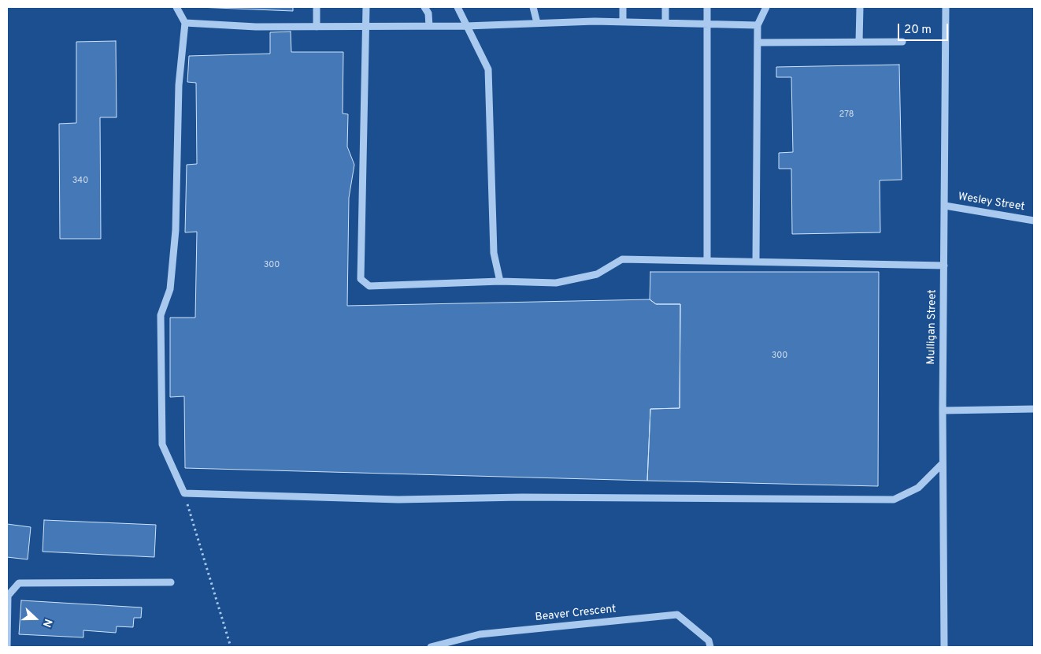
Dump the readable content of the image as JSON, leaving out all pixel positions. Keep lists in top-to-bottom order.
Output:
{
  "streets": {
    "street": ["Wesley Street", "Mulligan Street", "Beaver Crescent"]
  },
  "crossings": [
    ["Wesley Street", "Mulligan Street"]
  ],
  "house_numbers": [
    "278",
    "340",
    "300",
    "300"
  ],
  "scale_bar": "20 m",
  "north": "right"
}
